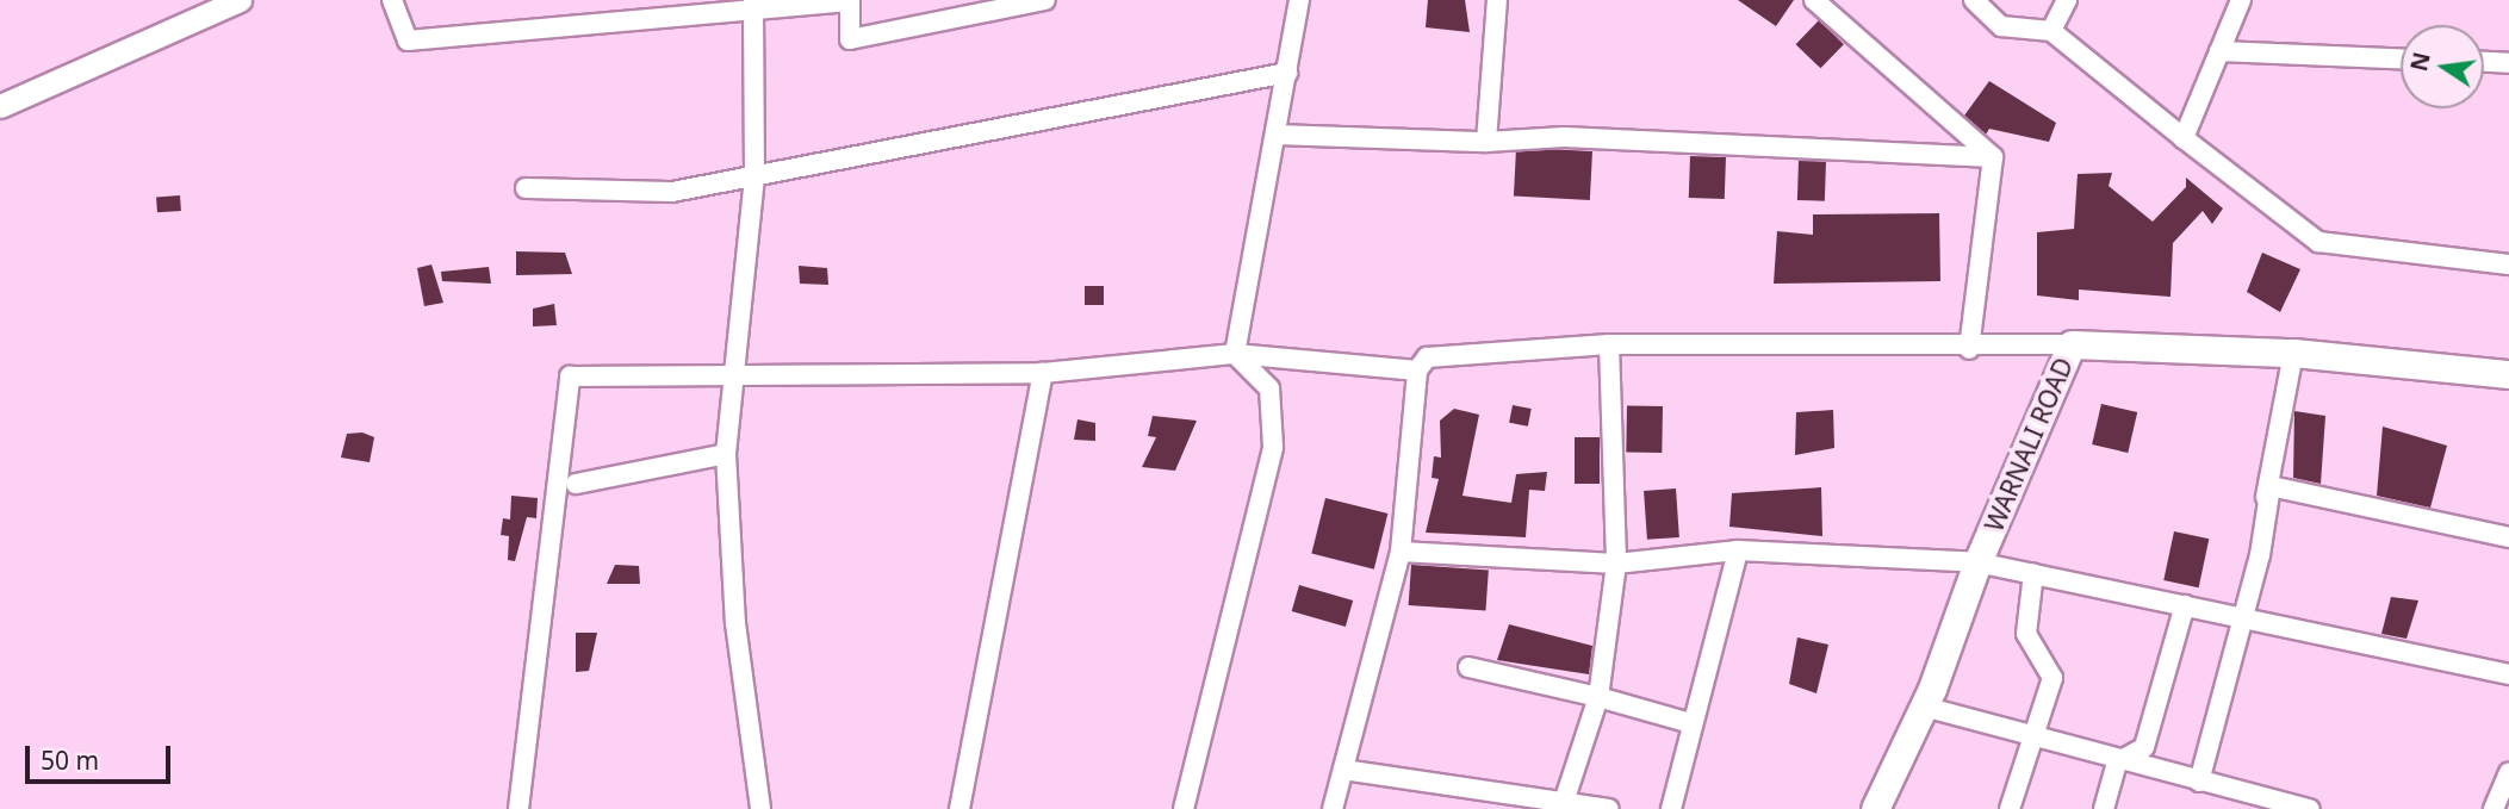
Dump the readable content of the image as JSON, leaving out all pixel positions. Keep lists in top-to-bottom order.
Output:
{
  "streets": {
    "main road": ["WARNALI ROAD"]
  },
  "scale_bar": "50 m",
  "north": "left"
}
